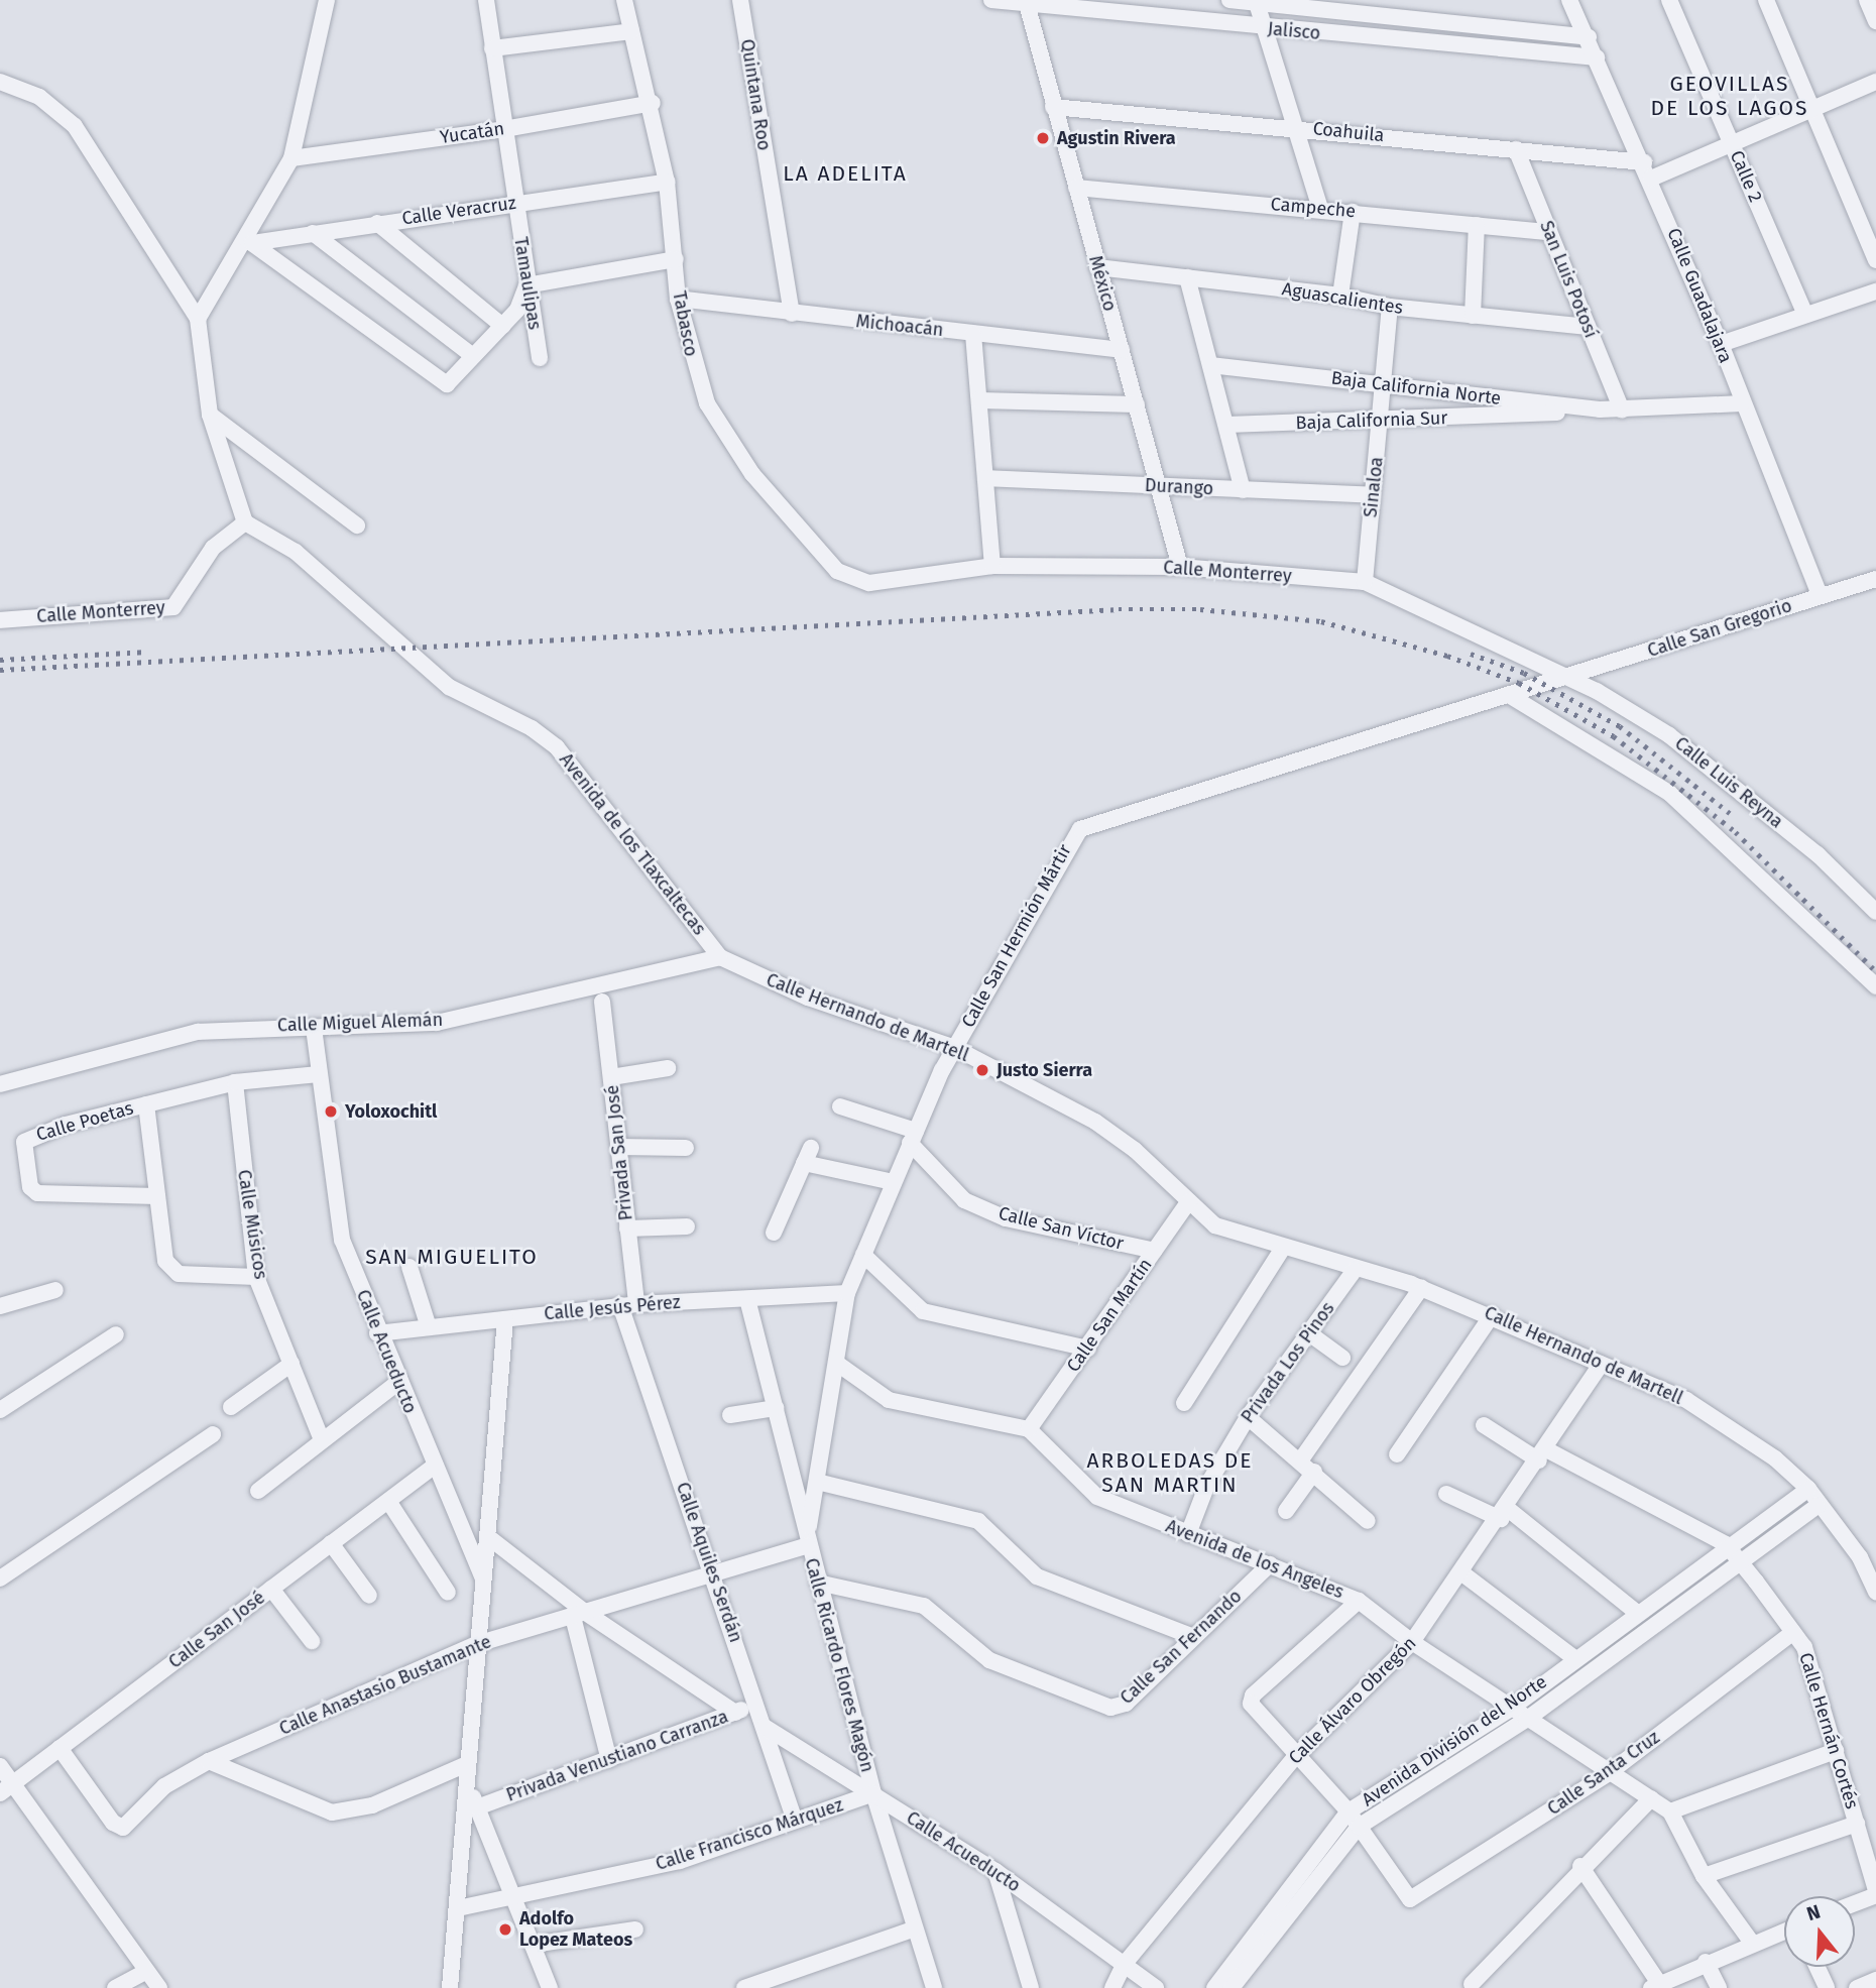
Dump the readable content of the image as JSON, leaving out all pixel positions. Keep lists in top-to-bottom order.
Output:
{
  "streets": {
    "street": [
      "Jalisco",
      "Quintana Roo",
      "Coahuila",
      "Yucatán",
      "Calle 2",
      "Campeche",
      "Calle Veracruz",
      "San Luis Potosí",
      "Tamaulipas",
      "México",
      "Calle Guadalajara",
      "Aguascalientes",
      "Tabasco",
      "Michoacán",
      "Baja California Norte",
      "Baja California Sur",
      "Durango",
      "Sinaloa",
      "Calle Monterrey",
      "Calle San Gregorio",
      "Calle Luis Reyna",
      "Avenida de los Tlaxcaltecas",
      "Calle San Hermión Mártir",
      "Calle Hernando de Martell",
      "Calle Miguel Alemán",
      "Calle Poetas",
      "Privada San José",
      "Calle Músicos",
      "Calle San Víctor",
      "Calle Jesús Pérez",
      "Calle San Martín",
      "Calle Acueducto",
      "Privada Los Pinos",
      "Avenida de los Angeles",
      "Calle Aquiles Serdán",
      "Calle San José",
      "Calle San Fernando",
      "Calle Ricardo Flores Magón",
      "Calle Anastasio Bustamante",
      "Calle Álvaro Obregón",
      "Calle Hernán Cortés",
      "Avenida División del Norte",
      "Privada Venustiano Carranza",
      "Calle Santa Cruz",
      "Calle Francisco Márquez"
    ]
  },
  "crossings": [
    ["Jalisco", "México"],
    ["Jalisco", "Calle Guadalajara"],
    ["Quintana Roo", "Michoacán"],
    ["Coahuila", "San Luis Potosí"],
    ["Coahuila", "México"],
    ["Coahuila", "Calle Guadalajara"],
    ["Yucatán", "Tamaulipas"],
    ["Yucatán", "Tabasco"],
    ["Campeche", "San Luis Potosí"],
    ["Campeche", "México"],
    ["Calle Veracruz", "Tamaulipas"],
    ["Calle Veracruz", "Tabasco"],
    ["San Luis Potosí", "Aguascalientes"],
    ["San Luis Potosí", "Baja California Norte"],
    ["México", "Aguascalientes"],
    ["México", "Michoacán"],
    ["México", "Durango"],
    ["México", "Calle Monterrey"],
    ["Calle Guadalajara", "Calle San Gregorio"],
    ["Aguascalientes", "Sinaloa"],
    ["Tabasco", "Michoacán"],
    ["Tabasco", "Calle Monterrey"],
    ["Baja California Norte", "Baja California Sur"],
    ["Baja California Norte", "Sinaloa"],
    ["Baja California Sur", "Sinaloa"],
    ["Durango", "Sinaloa"],
    ["Sinaloa", "Calle Monterrey"],
    ["Calle Monterrey", "Calle San Gregorio"],
    ["Calle Monterrey", "Calle Luis Reyna"],
    ["Calle Monterrey", "Avenida de los Tlaxcaltecas"],
    ["Calle Monterrey", "Calle San Hermión Mártir"],
    ["Calle San Gregorio", "Calle Luis Reyna"],
    ["Calle San Gregorio", "Calle San Hermión Mártir"],
    ["Calle Luis Reyna", "Calle San Hermión Mártir"],
    ["Avenida de los Tlaxcaltecas", "Calle Hernando de Martell"],
    ["Avenida de los Tlaxcaltecas", "Calle Miguel Alemán"],
    ["Calle San Hermión Mártir", "Calle Hernando de Martell"],
    ["Calle San Hermión Mártir", "Calle San Víctor"],
    ["Calle San Hermión Mártir", "Calle Jesús Pérez"],
    ["Calle San Hermión Mártir", "Calle Ricardo Flores Magón"],
    ["Calle Hernando de Martell", "Calle Miguel Alemán"],
    ["Calle Hernando de Martell", "Calle San Martín"],
    ["Calle Hernando de Martell", "Privada Los Pinos"],
    ["Calle Hernando de Martell", "Calle Álvaro Obregón"],
    ["Calle Hernando de Martell", "Avenida División del Norte"],
    ["Calle Miguel Alemán", "Calle Acueducto"],
    ["Calle Poetas", "Calle Músicos"],
    ["Calle Poetas", "Calle Acueducto"],
    ["Privada San José", "Calle Jesús Pérez"],
    ["Privada San José", "Calle Aquiles Serdán"],
    ["Calle San Víctor", "Calle San Martín"],
    ["Calle Jesús Pérez", "Calle Acueducto"],
    ["Calle Jesús Pérez", "Calle Aquiles Serdán"],
    ["Calle Jesús Pérez", "Calle Ricardo Flores Magón"],
    ["Calle San Martín", "Avenida de los Angeles"],
    ["Calle Acueducto", "Calle Aquiles Serdán"],
    ["Calle Acueducto", "Calle San José"],
    ["Calle Acueducto", "Calle Ricardo Flores Magón"],
    ["Calle Acueducto", "Calle Álvaro Obregón"],
    ["Calle Acueducto", "Calle Francisco Márquez"],
    ["Privada Los Pinos", "Avenida de los Angeles"],
    ["Avenida de los Angeles", "Calle San Fernando"],
    ["Avenida de los Angeles", "Calle Álvaro Obregón"],
    ["Avenida de los Angeles", "Avenida División del Norte"],
    ["Avenida de los Angeles", "Calle Santa Cruz"],
    ["Calle Aquiles Serdán", "Calle Anastasio Bustamante"],
    ["Calle Aquiles Serdán", "Privada Venustiano Carranza"],
    ["Calle Aquiles Serdán", "Calle Francisco Márquez"],
    ["Calle San José", "Calle Anastasio Bustamante"],
    ["Calle San Fernando", "Calle Ricardo Flores Magón"],
    ["Calle Ricardo Flores Magón", "Calle Anastasio Bustamante"],
    ["Calle Ricardo Flores Magón", "Calle Francisco Márquez"],
    ["Calle Hernán Cortés", "Avenida División del Norte"],
    ["Calle Hernán Cortés", "Calle Santa Cruz"],
    ["Avenida División del Norte", "Calle Santa Cruz"]
  ],
  "districts": [
    "GEOVILLAS DE LOS LAGOS",
    "LA ADELITA",
    "SAN MIGUELITO",
    "ARBOLEDAS DE SAN MARTIN"
  ],
  "places": [
    "Agustin Rivera",
    "Justo Sierra",
    "Yoloxochitl",
    "Adolfo Lopez Mateos"
  ],
  "north": "top"
}
